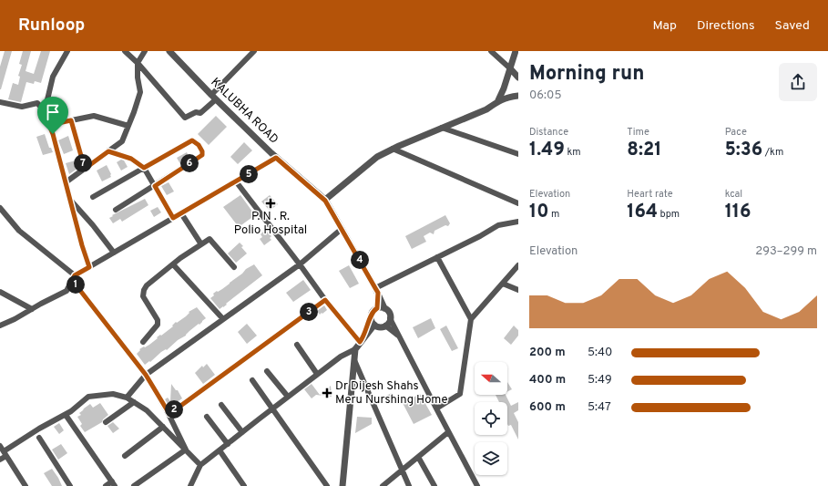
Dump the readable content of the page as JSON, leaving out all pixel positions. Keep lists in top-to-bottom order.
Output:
{
  "streets": {
    "street": ["KALUBHA ROAD"]
  },
  "places": {
    "health": ["P. N . R. Polio Hospital", "Dr Dijesh Shahs Meru Nurshing Home"]
  },
  "north": "left",
  "page": {
    "header": "Runloop",
    "nav": ["Map", "Directions", "Saved"],
    "heading": ["Morning run", "06:05"],
    "stats": [
      ["Distance", "1.49 km"],
      ["Time", "8:21"],
      ["Pace", "5:36 /km"],
      ["Elevation", "10 m"],
      ["Heart rate", "164 bpm"],
      ["kcal", "116"]
    ],
    "pins": [
      "6",
      "7",
      "5",
      "4",
      "1",
      "3",
      "2"
    ],
    "chart": ["Elevation", "293–299 m"],
    "list": [
      {
        "name": "200 m",
        "note": "5:40"
      },
      {
        "name": "400 m",
        "note": "5:49"
      },
      {
        "name": "600 m",
        "note": "5:47"
      }
    ]
  }
}
